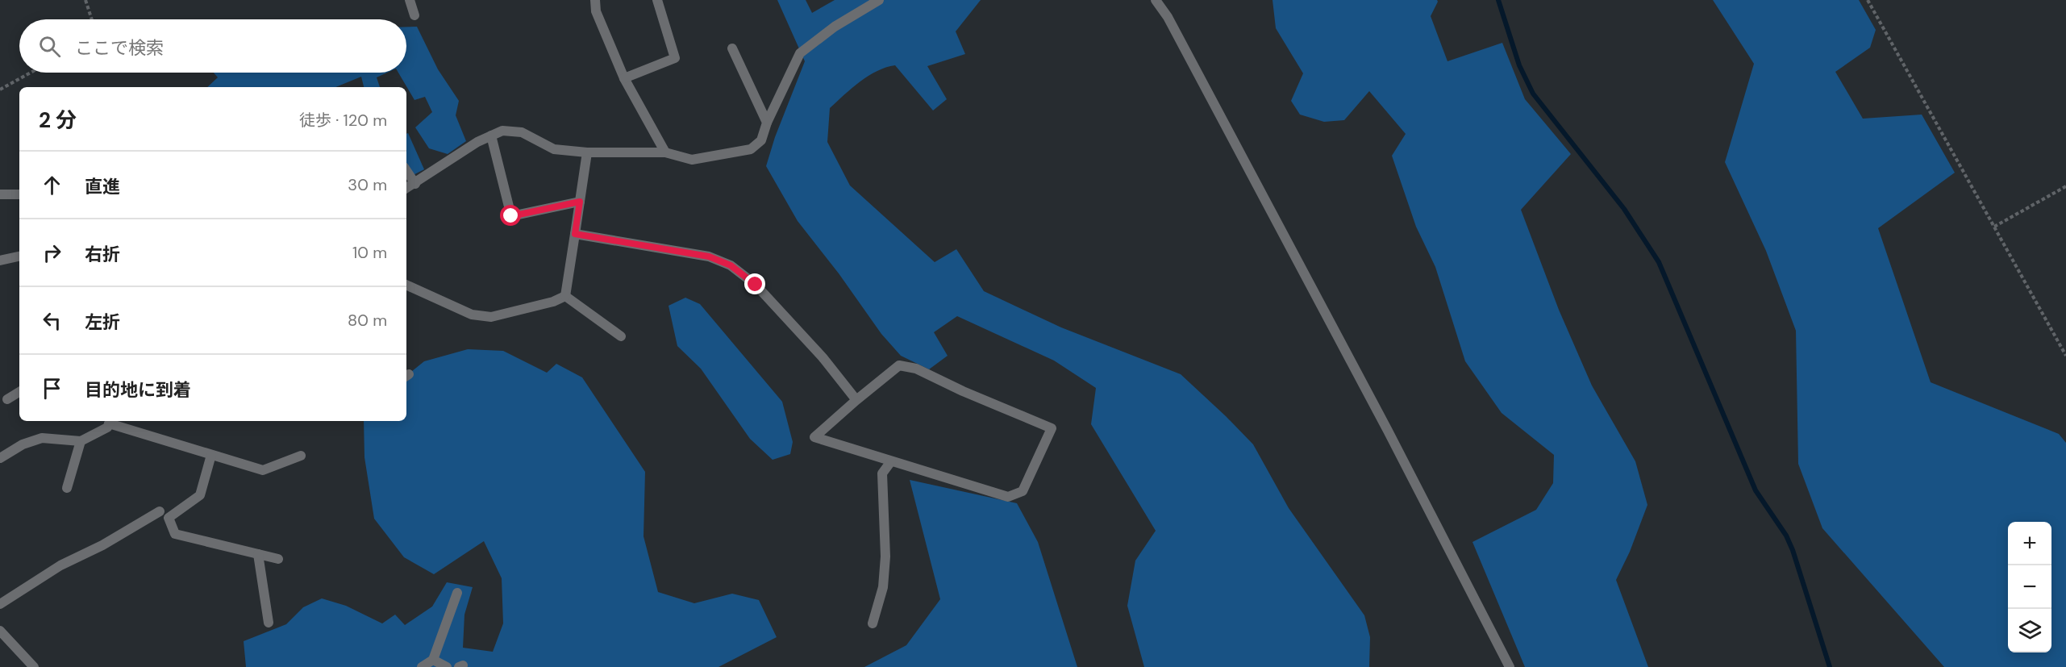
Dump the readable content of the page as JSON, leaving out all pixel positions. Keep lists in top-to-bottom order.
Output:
{
  "page": {
    "search": "ここで検索",
    "heading": ["2 分", "徒歩 · 120 m"],
    "list": [
      ["直進", "30 m"],
      ["右折", "10 m"],
      ["左折", "80 m"],
      "目的地に到着"
    ],
    "map_buttons": ["+", "−"]
  }
}
